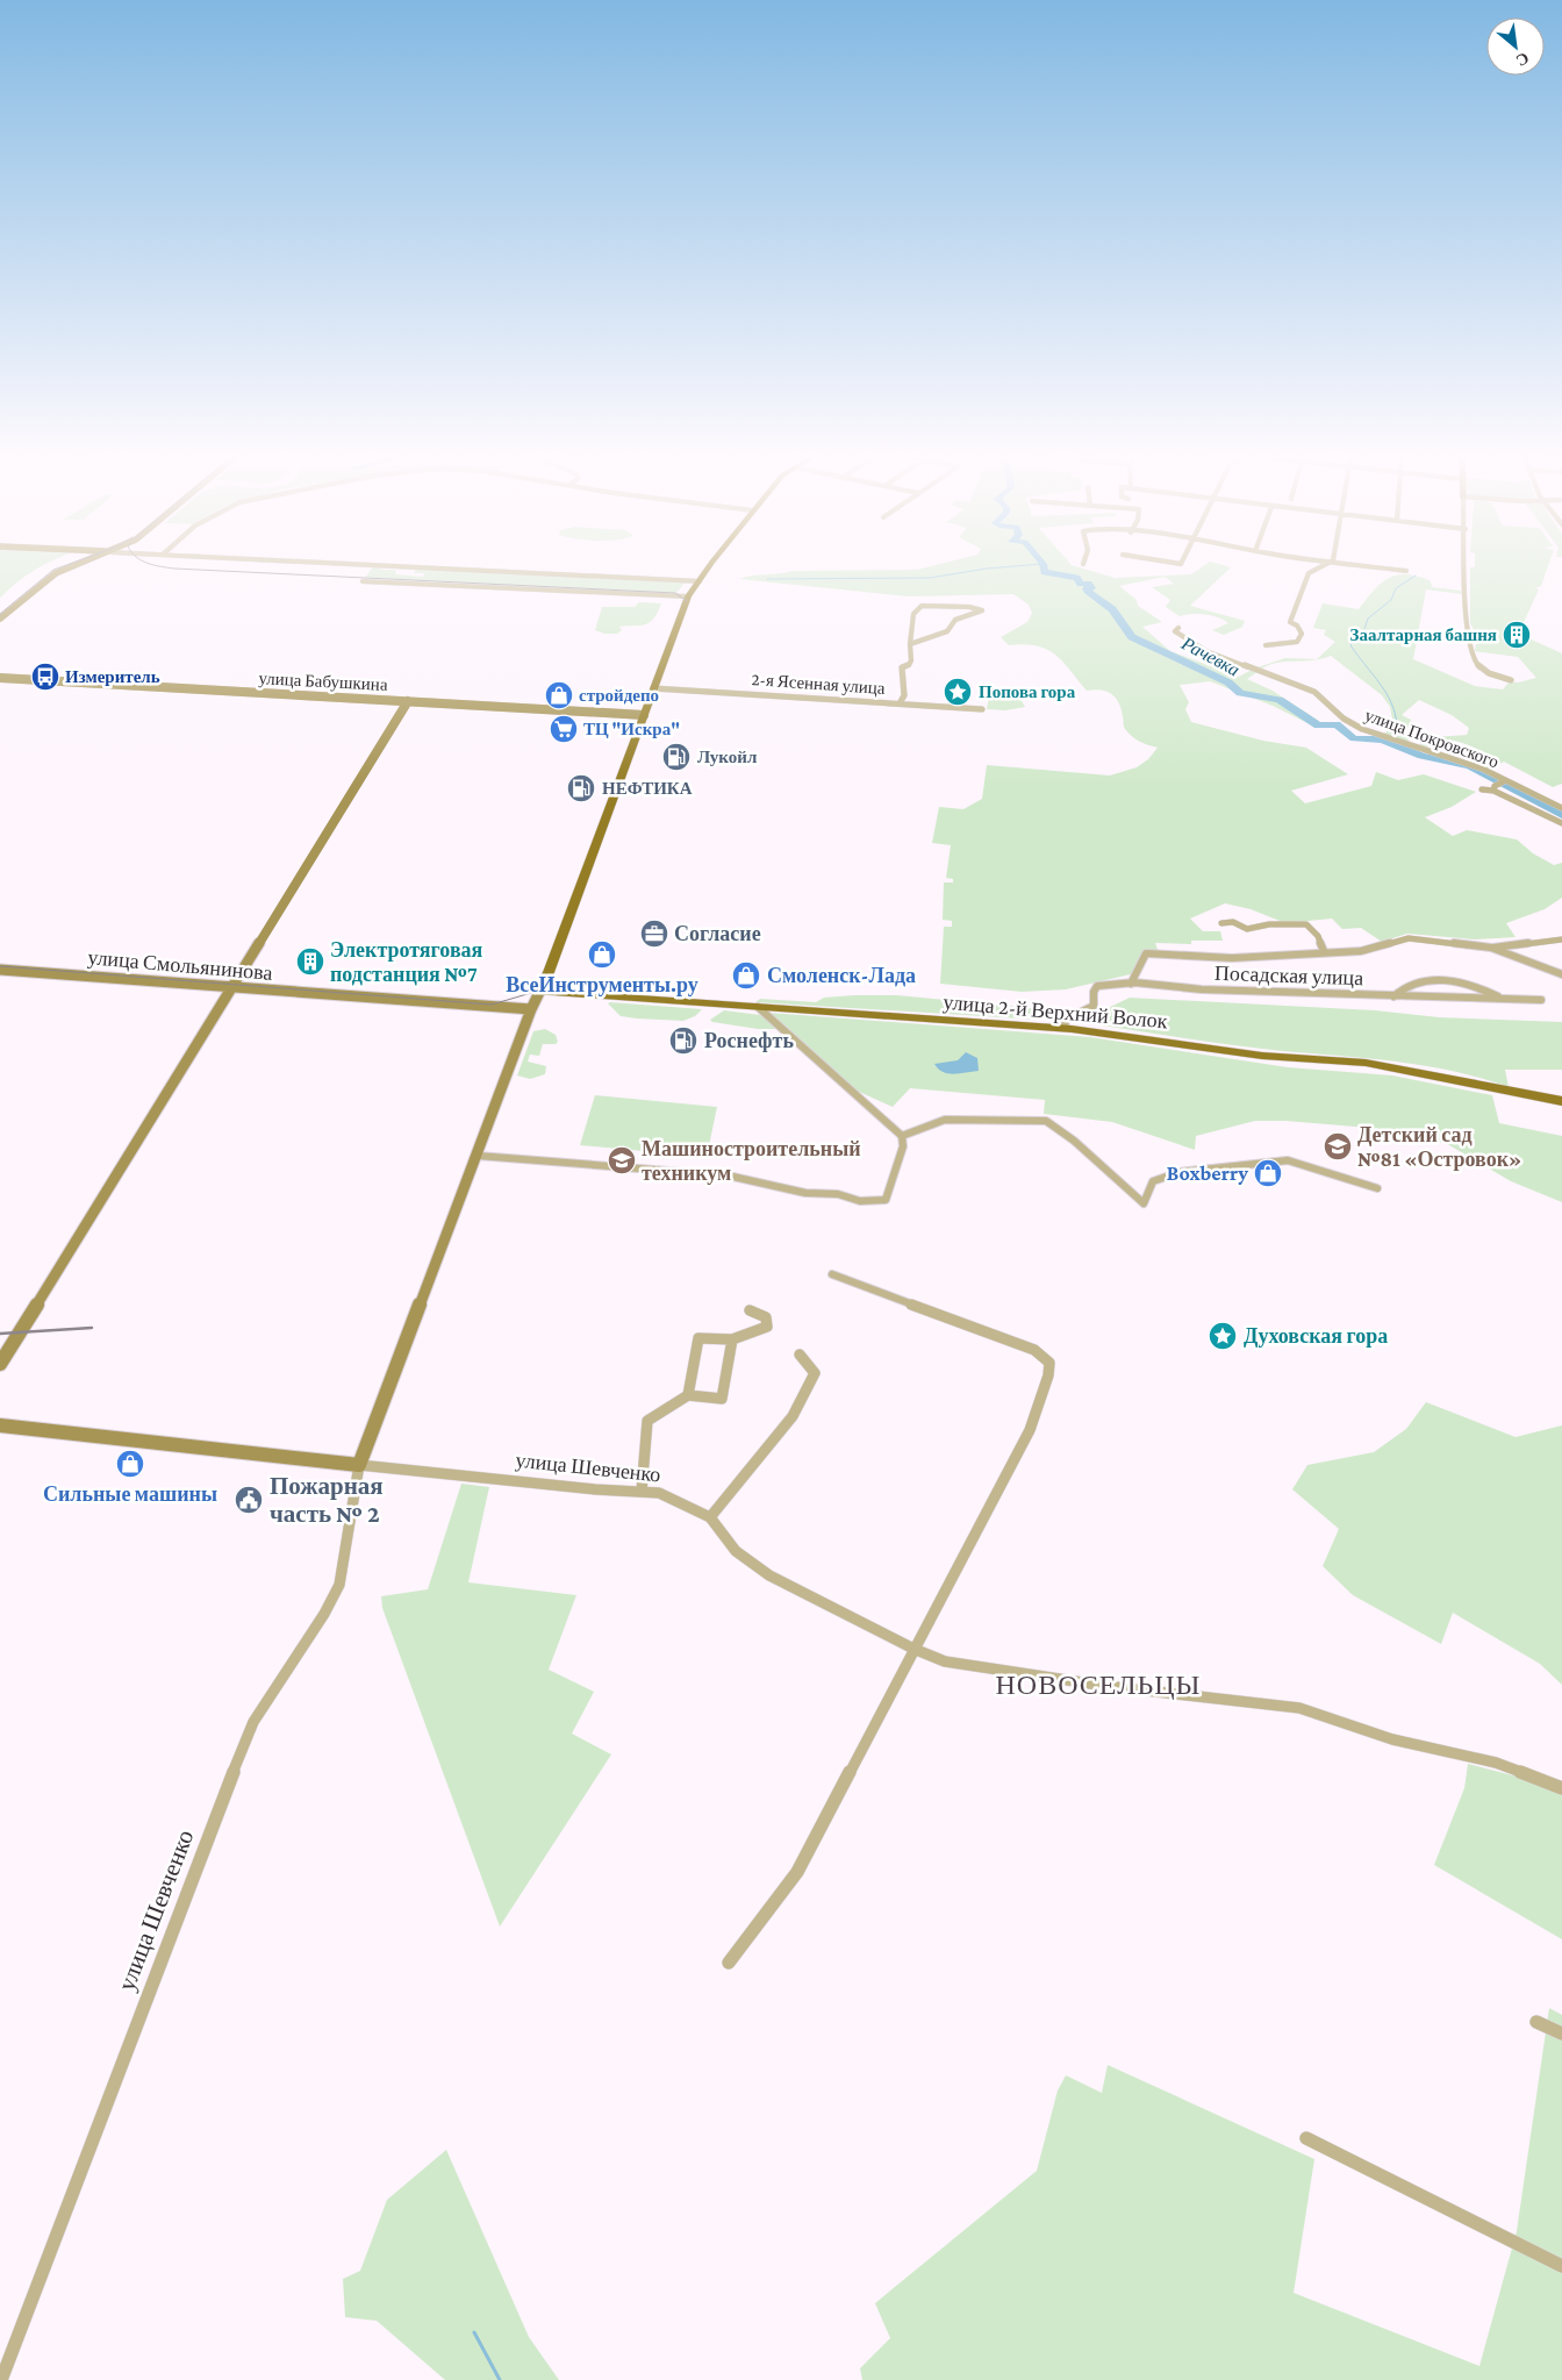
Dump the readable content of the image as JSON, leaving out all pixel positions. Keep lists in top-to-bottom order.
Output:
{
  "streets": {
    "main road": ["улица 2-й Верхний Волок"],
    "street": [
      "улица Бабушкина",
      "2-я Ясенная улица",
      "улица Покровского",
      "улица Смольянинова",
      "Посадская улица",
      "улица Шевченко"
    ]
  },
  "crossings": [
    ["улица Смольянинова", "улица Шевченко"],
    ["Посадская улица", "улица 2-й Верхний Волок"],
    ["улица 2-й Верхний Волок", "улица Шевченко"]
  ],
  "districts": ["НОВОСЕЛЬЦЫ"],
  "water": ["Рачевка"],
  "places": {
    "building": ["Заалтарная башня", "Электротяговая подстанция №7"],
    "bus stop": ["Измеритель"],
    "place": ["Попова гора", "Духовская гора"],
    "shop": [
      "стройдепо",
      "ВсеИнструменты.ру",
      "Смоленск-Лада",
      "Boxberry",
      "Сильные машины"
    ],
    "supermarket": ["ТЦ \"Искра\""],
    "fuel station": ["Лукойл", "НЕФТИКА", "Роснефть"],
    "office": ["Согласие"],
    "school or university": ["Детский сад №81 «Островок»", "Машиностроительный техникум"],
    "public building": ["Пожарная часть № 2"]
  },
  "north": "bottom right"
}
